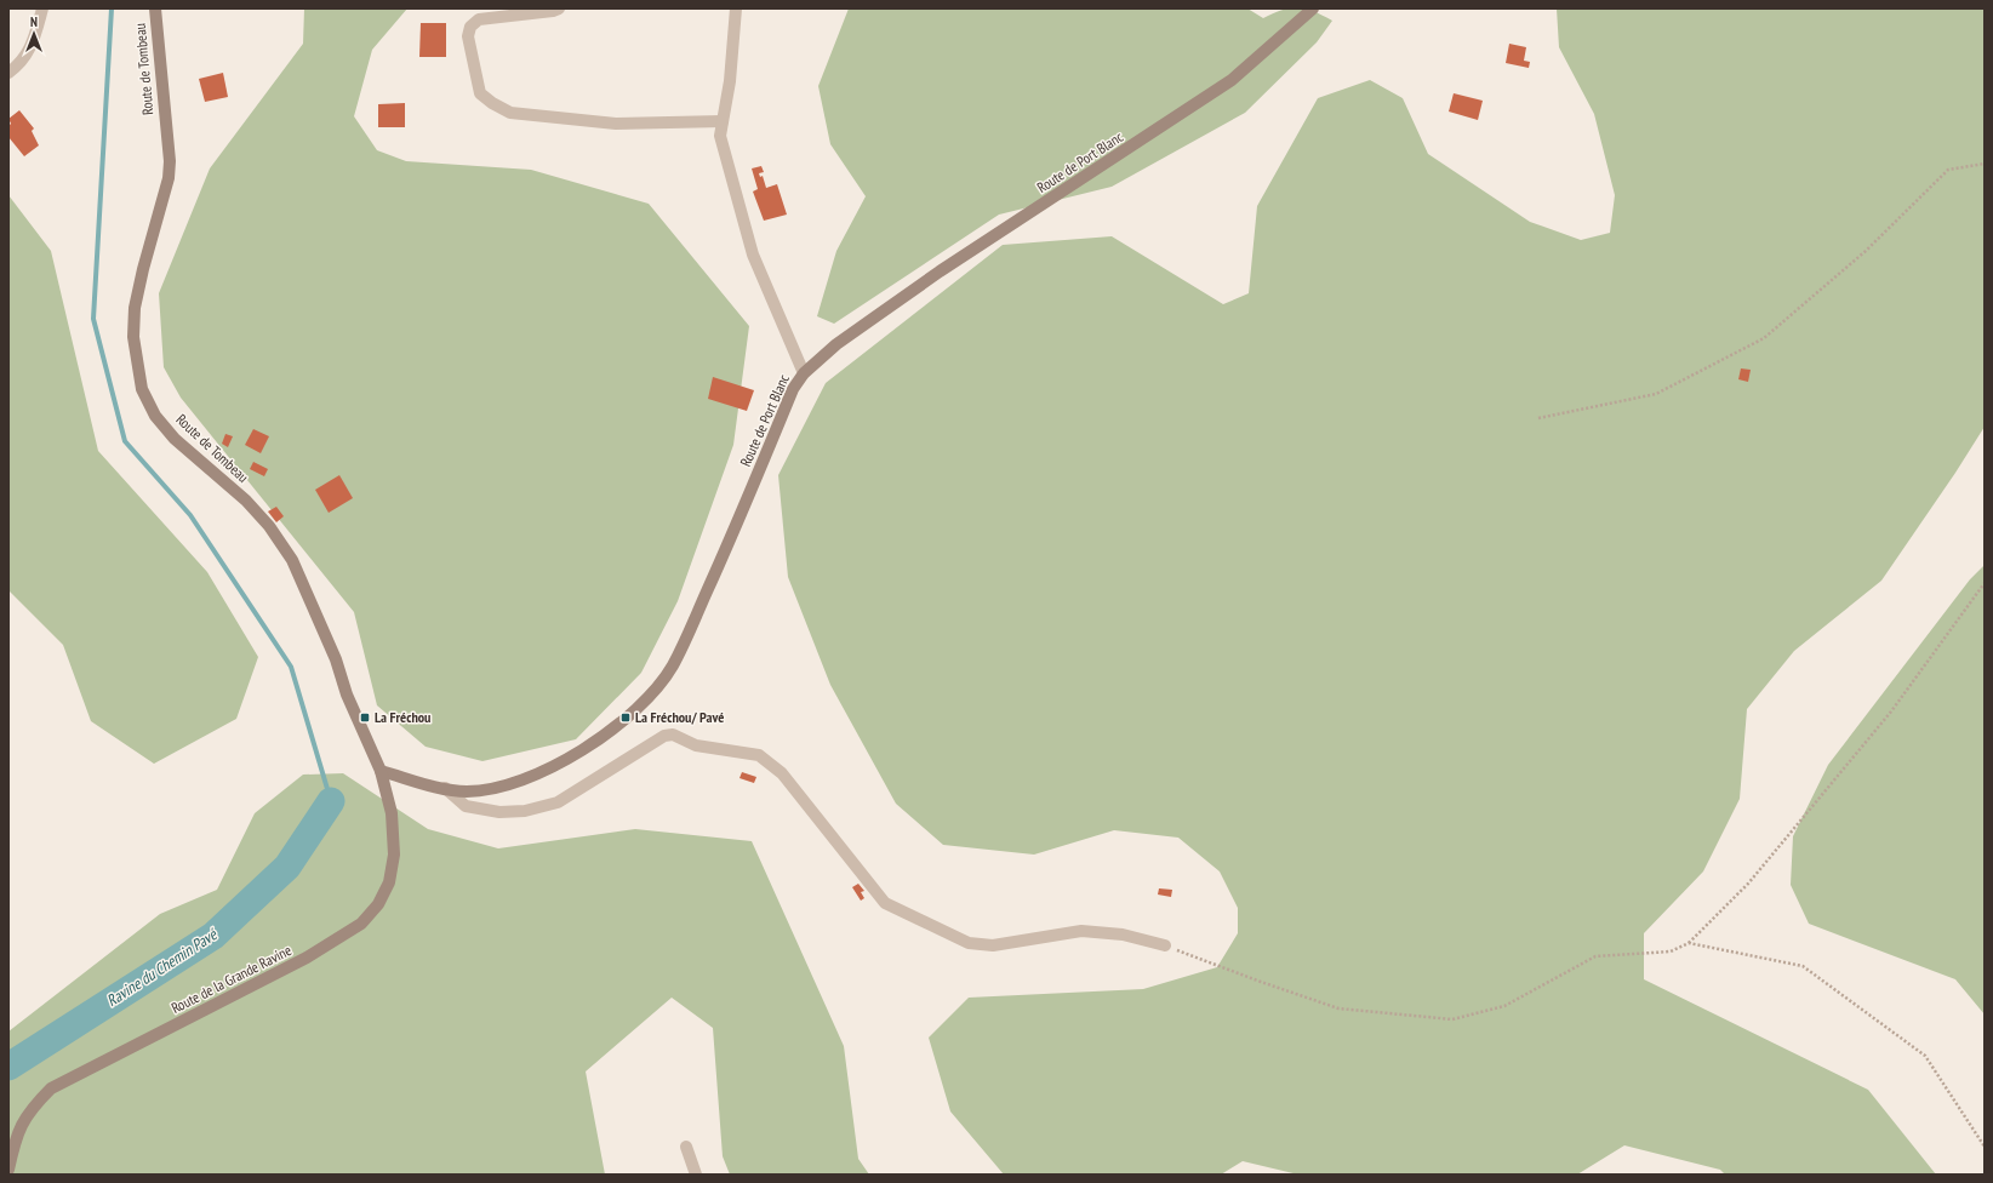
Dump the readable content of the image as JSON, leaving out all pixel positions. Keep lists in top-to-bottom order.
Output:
{
  "streets": {
    "main road": ["Route de Tombeau", "Route de Port Blanc", "Route de la Grande Ravine"]
  },
  "crossings": [
    ["Route de Tombeau", "Route de Port Blanc"],
    ["Route de Tombeau", "Route de la Grande Ravine"],
    ["Route de Port Blanc", "Route de la Grande Ravine"]
  ],
  "water": ["Ravine du Chemin Pavé"],
  "places": {
    "transit": ["La Fréchou", "La Fréchou/ Pavé"]
  },
  "north": "top"
}
